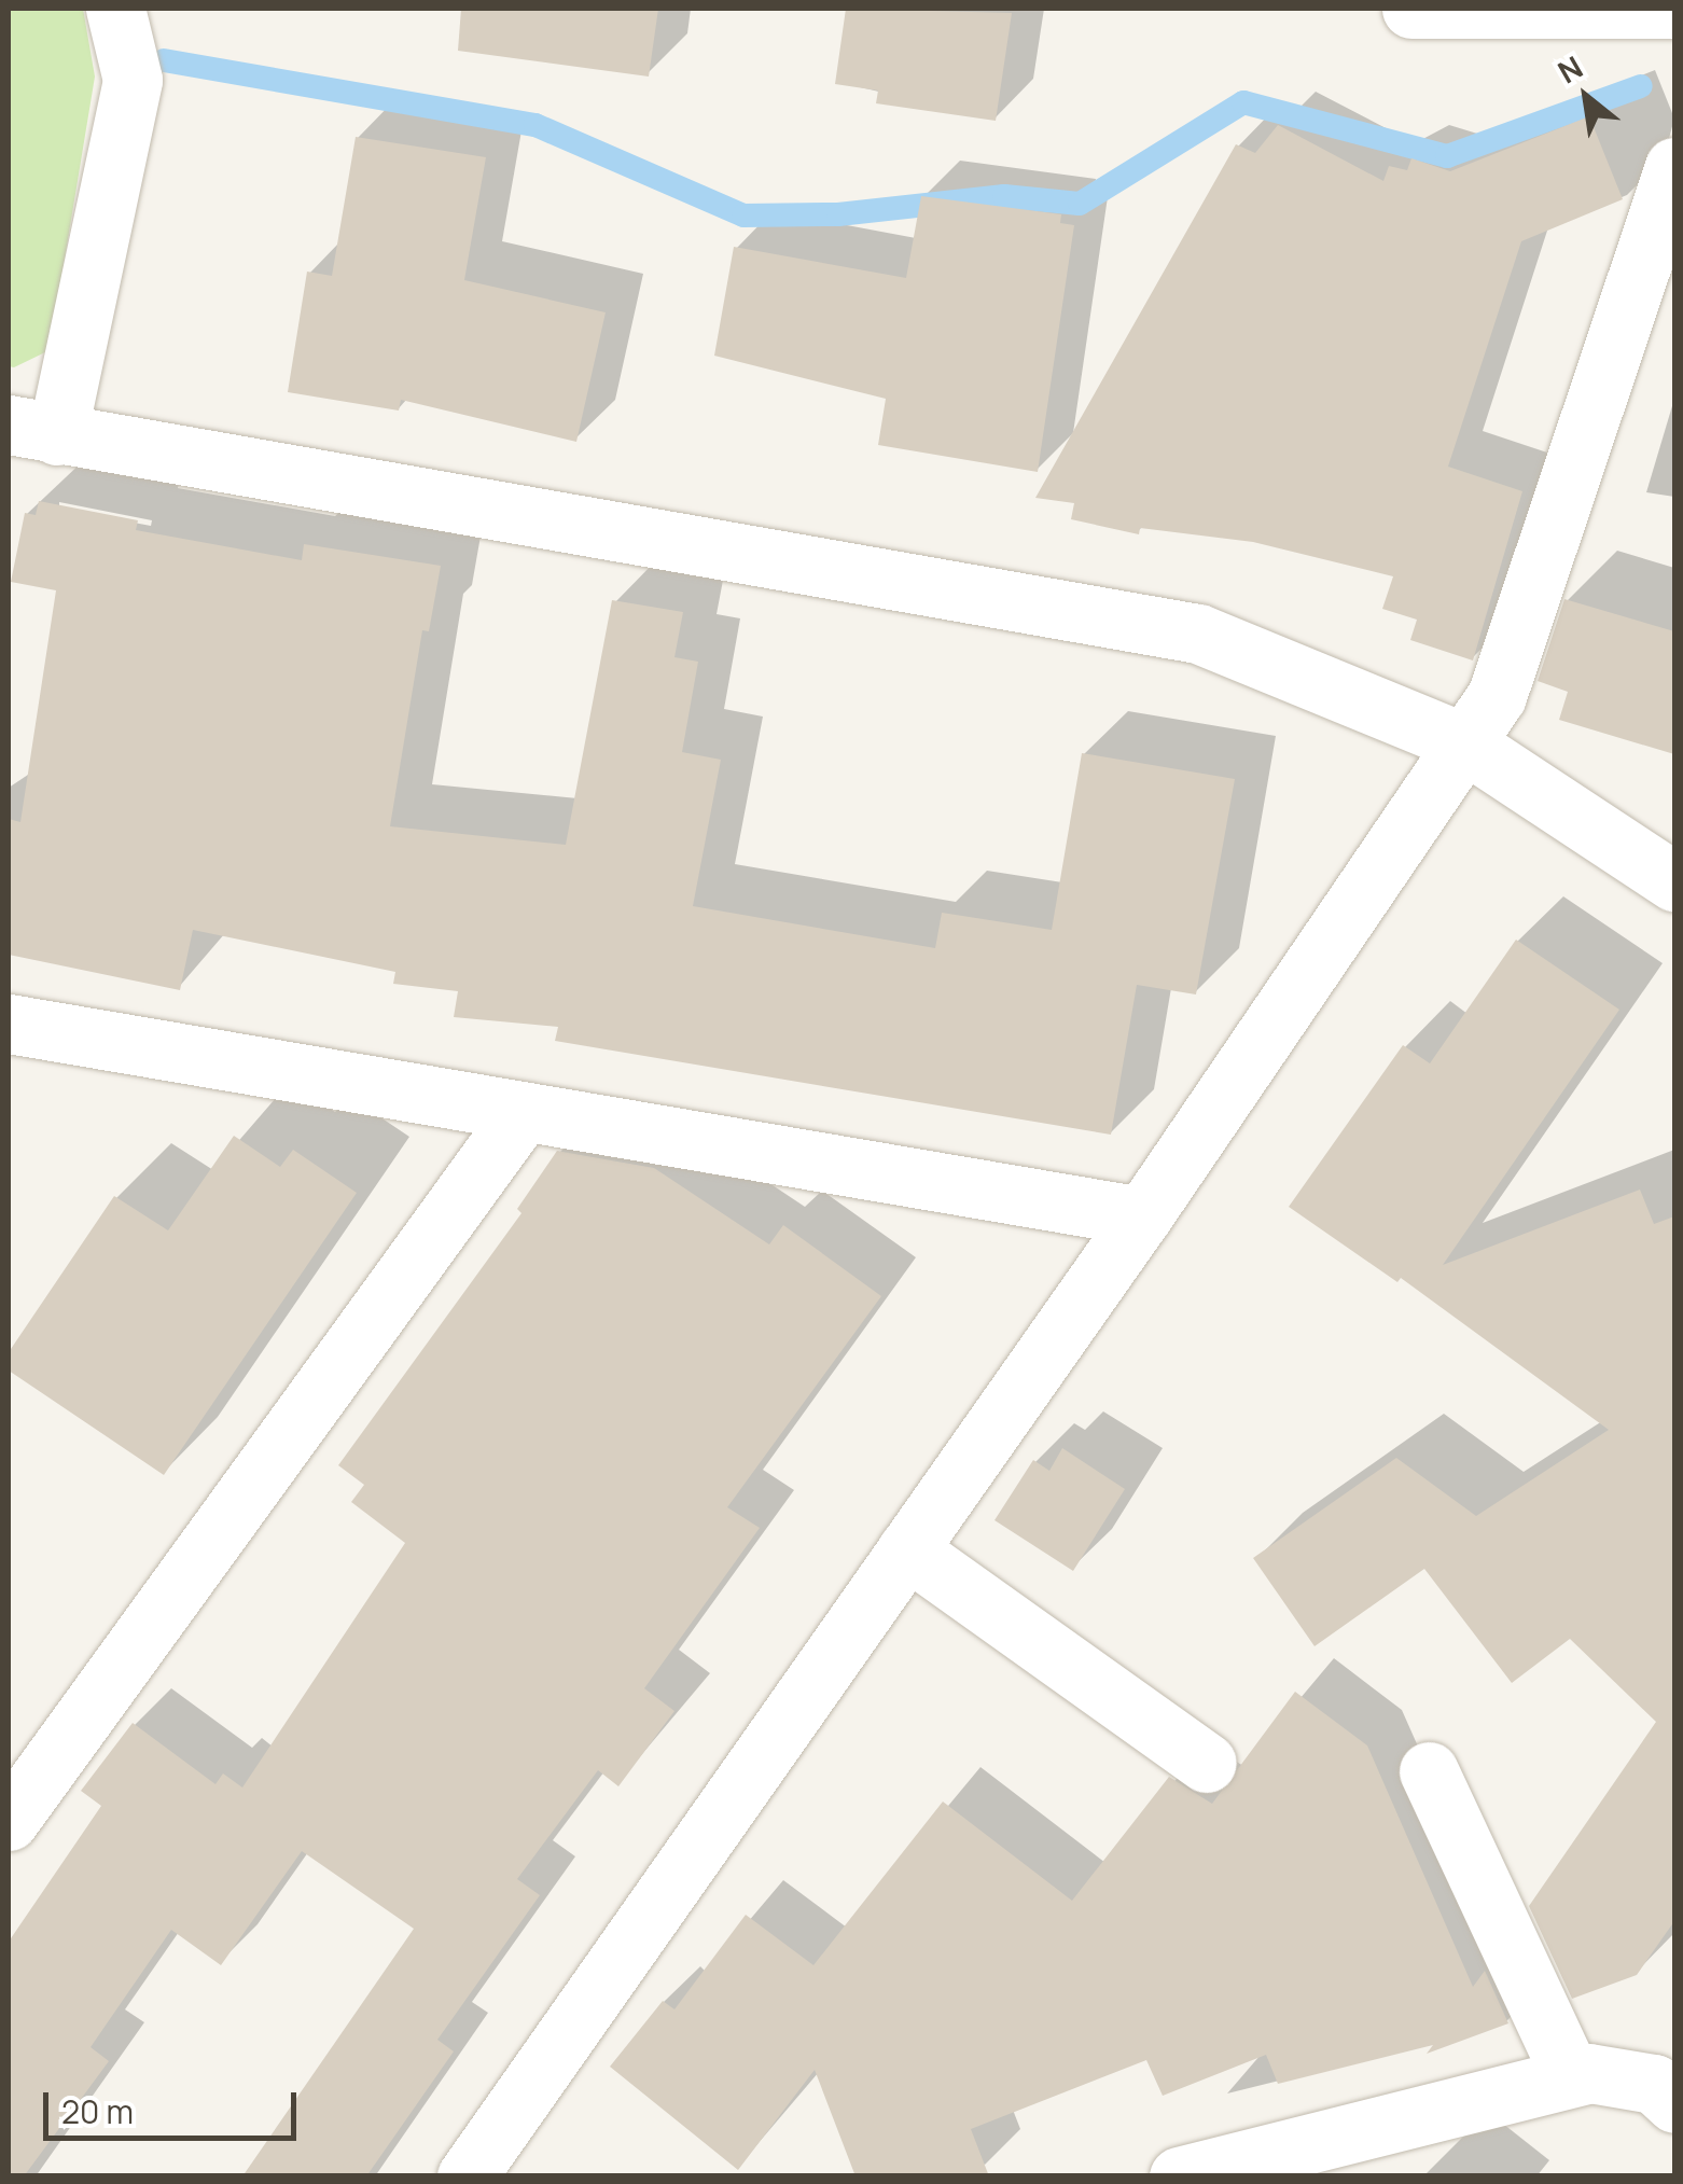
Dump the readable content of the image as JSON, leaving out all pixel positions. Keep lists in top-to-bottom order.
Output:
{
  "scale_bar": "20 m",
  "north": "top left"
}
